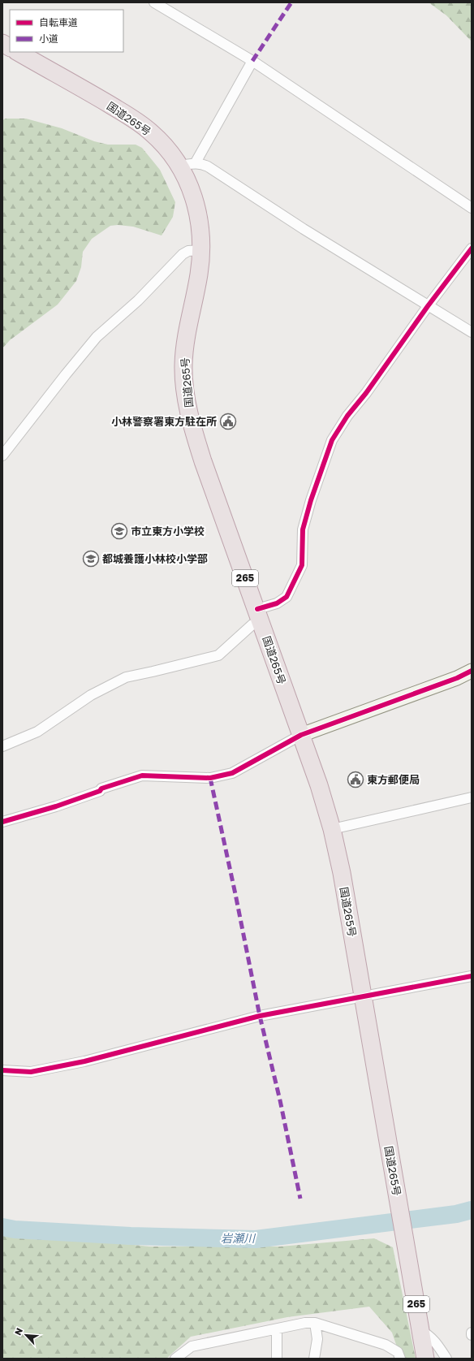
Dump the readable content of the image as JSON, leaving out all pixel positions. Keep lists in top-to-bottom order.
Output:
{
  "streets": {
    "highway": ["国道265号", "265"]
  },
  "water": ["岩瀬川"],
  "places": {
    "public building": ["小林警察署東方駐在所", "東方郵便局"],
    "school or university": ["市立東方小学校", "都城養護小林校小学部"]
  },
  "legend": ["自転車道", "小道"],
  "north": "top left"
}
